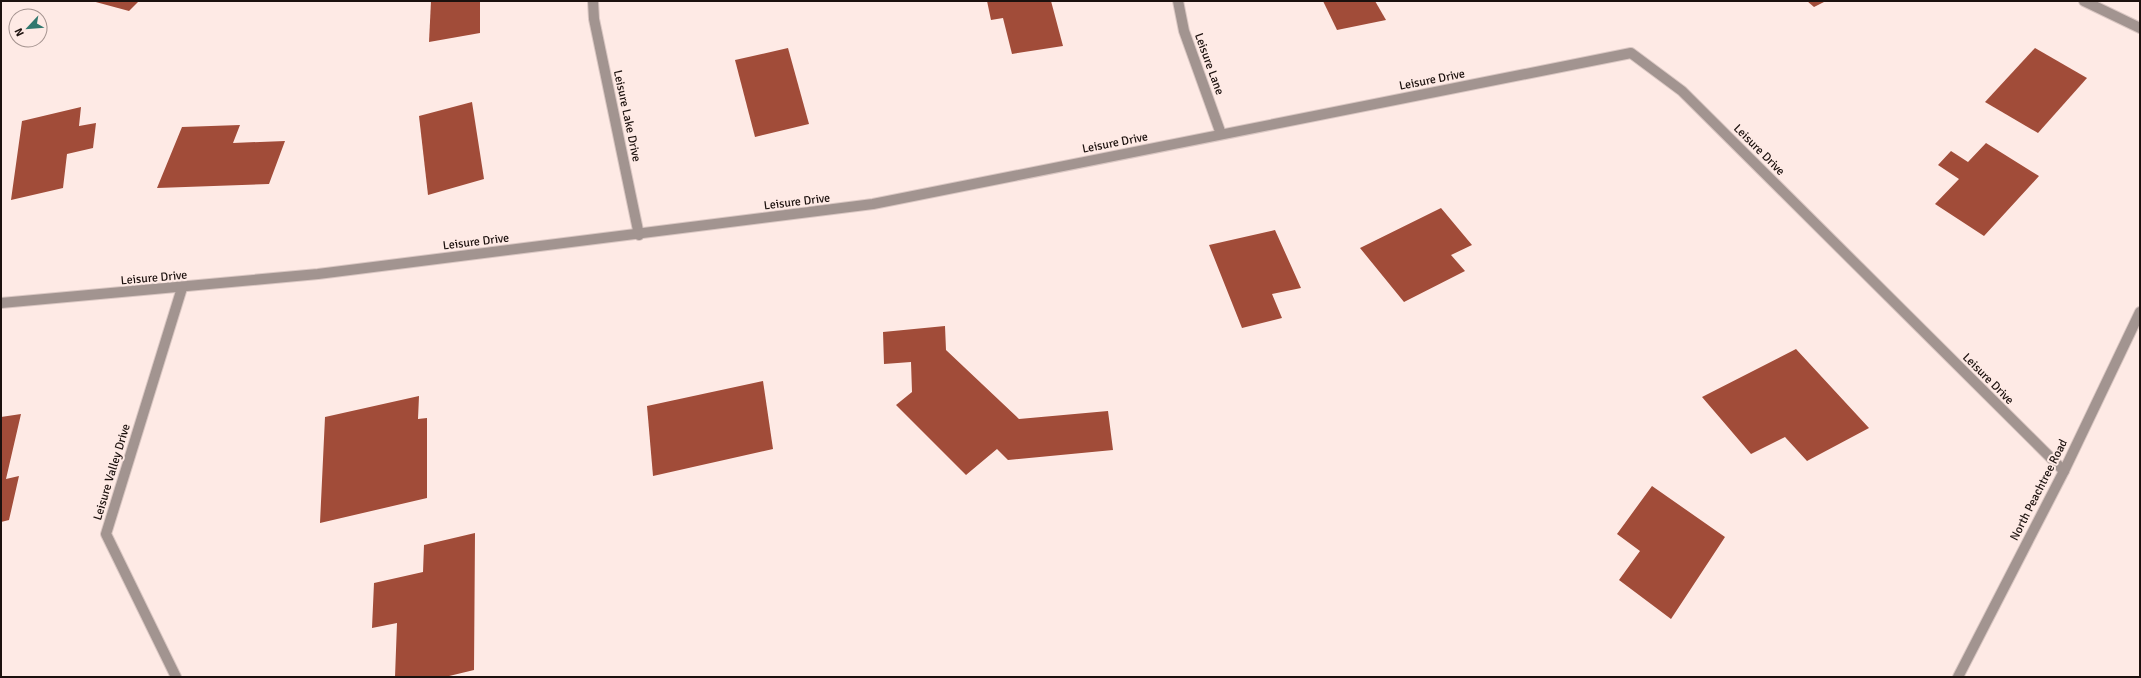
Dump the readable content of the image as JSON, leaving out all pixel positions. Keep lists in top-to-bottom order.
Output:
{
  "streets": {
    "street": [
      "Leisure Lane",
      "Leisure Drive",
      "Leisure Lake Drive",
      "Leisure Valley Drive",
      "North Peachtree Road"
    ]
  },
  "crossings": [
    ["Leisure Lane", "Leisure Drive"],
    ["Leisure Drive", "Leisure Lake Drive"],
    ["Leisure Drive", "Leisure Valley Drive"],
    ["Leisure Drive", "North Peachtree Road"]
  ],
  "north": "bottom left"
}
